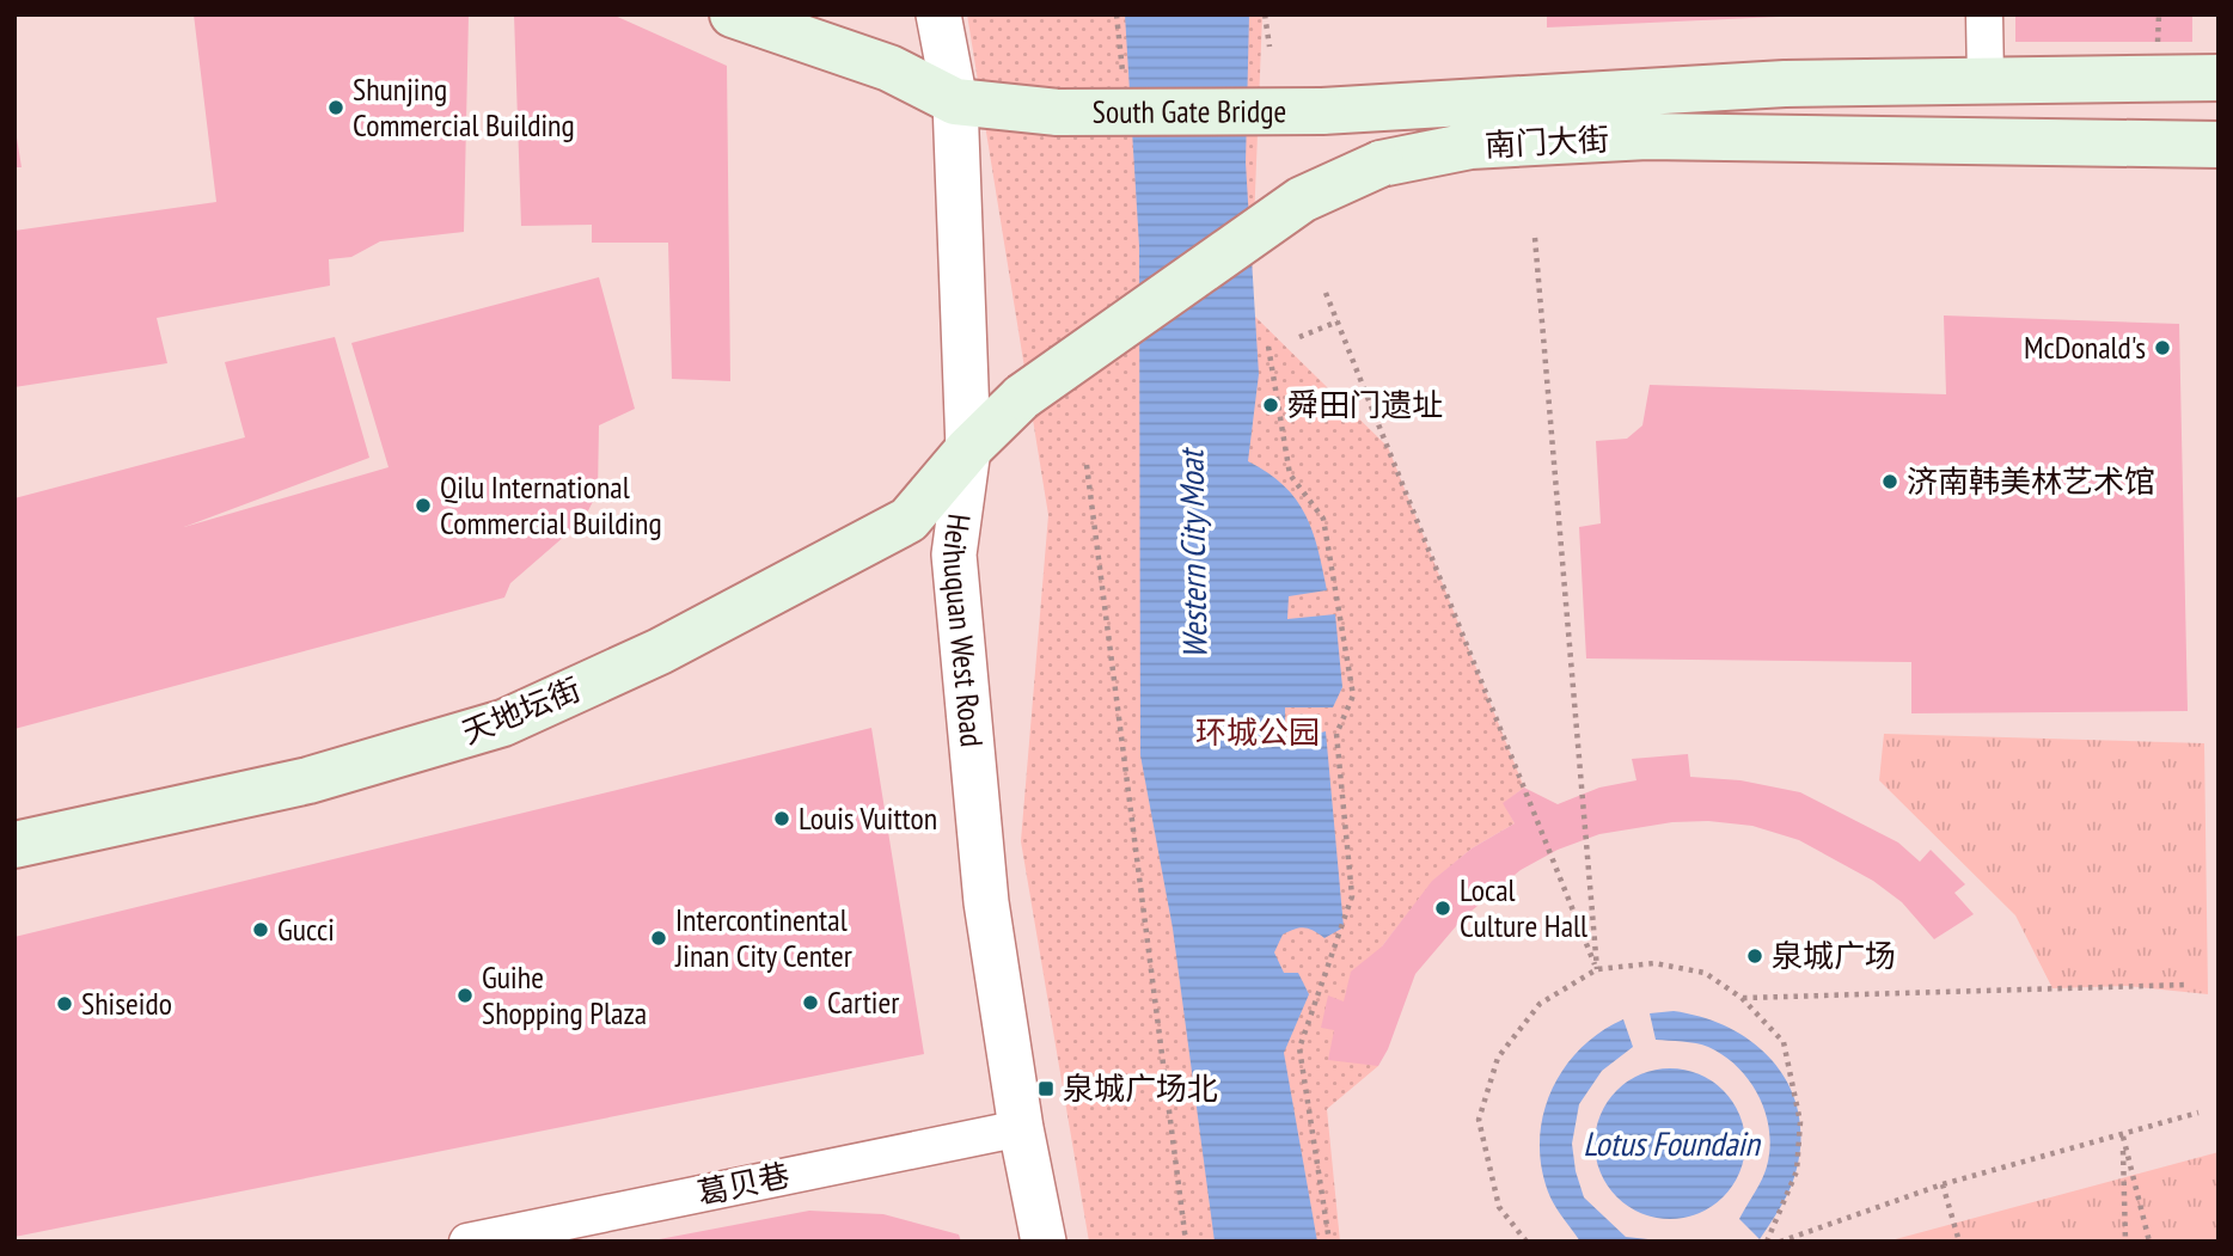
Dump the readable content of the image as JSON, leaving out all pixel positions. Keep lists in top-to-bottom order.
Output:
{
  "streets": {
    "main road": ["South Gate Bridge", "南门大街", "天地坛街"],
    "street": ["Heihuquan West Road", "葛贝巷"]
  },
  "crossings": [
    ["South Gate Bridge", "南门大街"],
    ["South Gate Bridge", "Heihuquan West Road"],
    ["南门大街", "Heihuquan West Road"],
    ["南门大街", "天地坛街"],
    ["Heihuquan West Road", "天地坛街"],
    ["Heihuquan West Road", "葛贝巷"]
  ],
  "water": ["Western City Moat", "Lotus Foundain"],
  "parks": ["环城公园"],
  "places": {
    "other": [
      "Shunjing Commercial Building",
      "McDonald's",
      "舜田门遗址",
      "济南韩美林艺术馆",
      "Qilu International Commercial Building",
      "Louis Vuitton",
      "Local Culture Hall",
      "Gucci",
      "Intercontinental Jinan City Center",
      "泉城广场",
      "Guihe Shopping Plaza",
      "Cartier",
      "Shiseido"
    ],
    "transit": ["泉城广场北"]
  }
}
